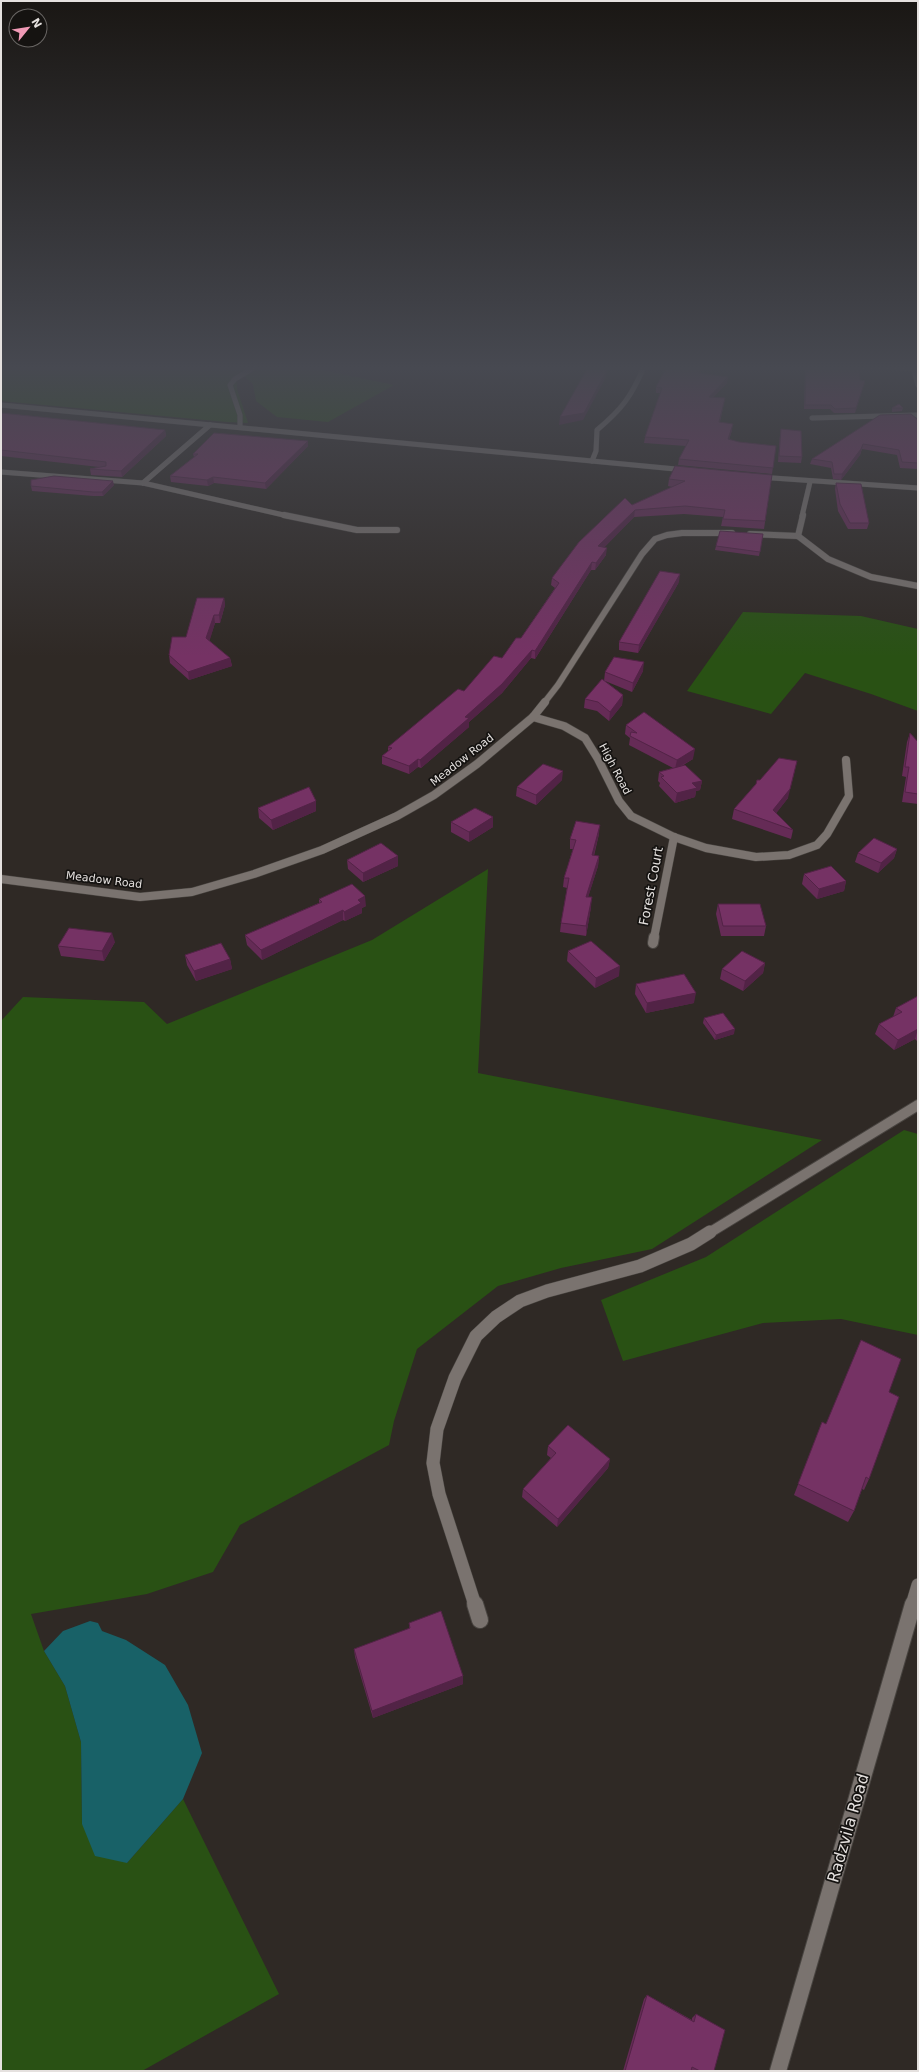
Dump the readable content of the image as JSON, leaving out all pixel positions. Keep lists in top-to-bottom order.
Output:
{
  "streets": {
    "street": [
      "Meadow Road",
      "High Road",
      "Forest Court",
      "Radzvila Road"
    ]
  },
  "crossings": [
    ["Meadow Road", "High Road"],
    ["High Road", "Forest Court"]
  ],
  "north": "top right"
}
